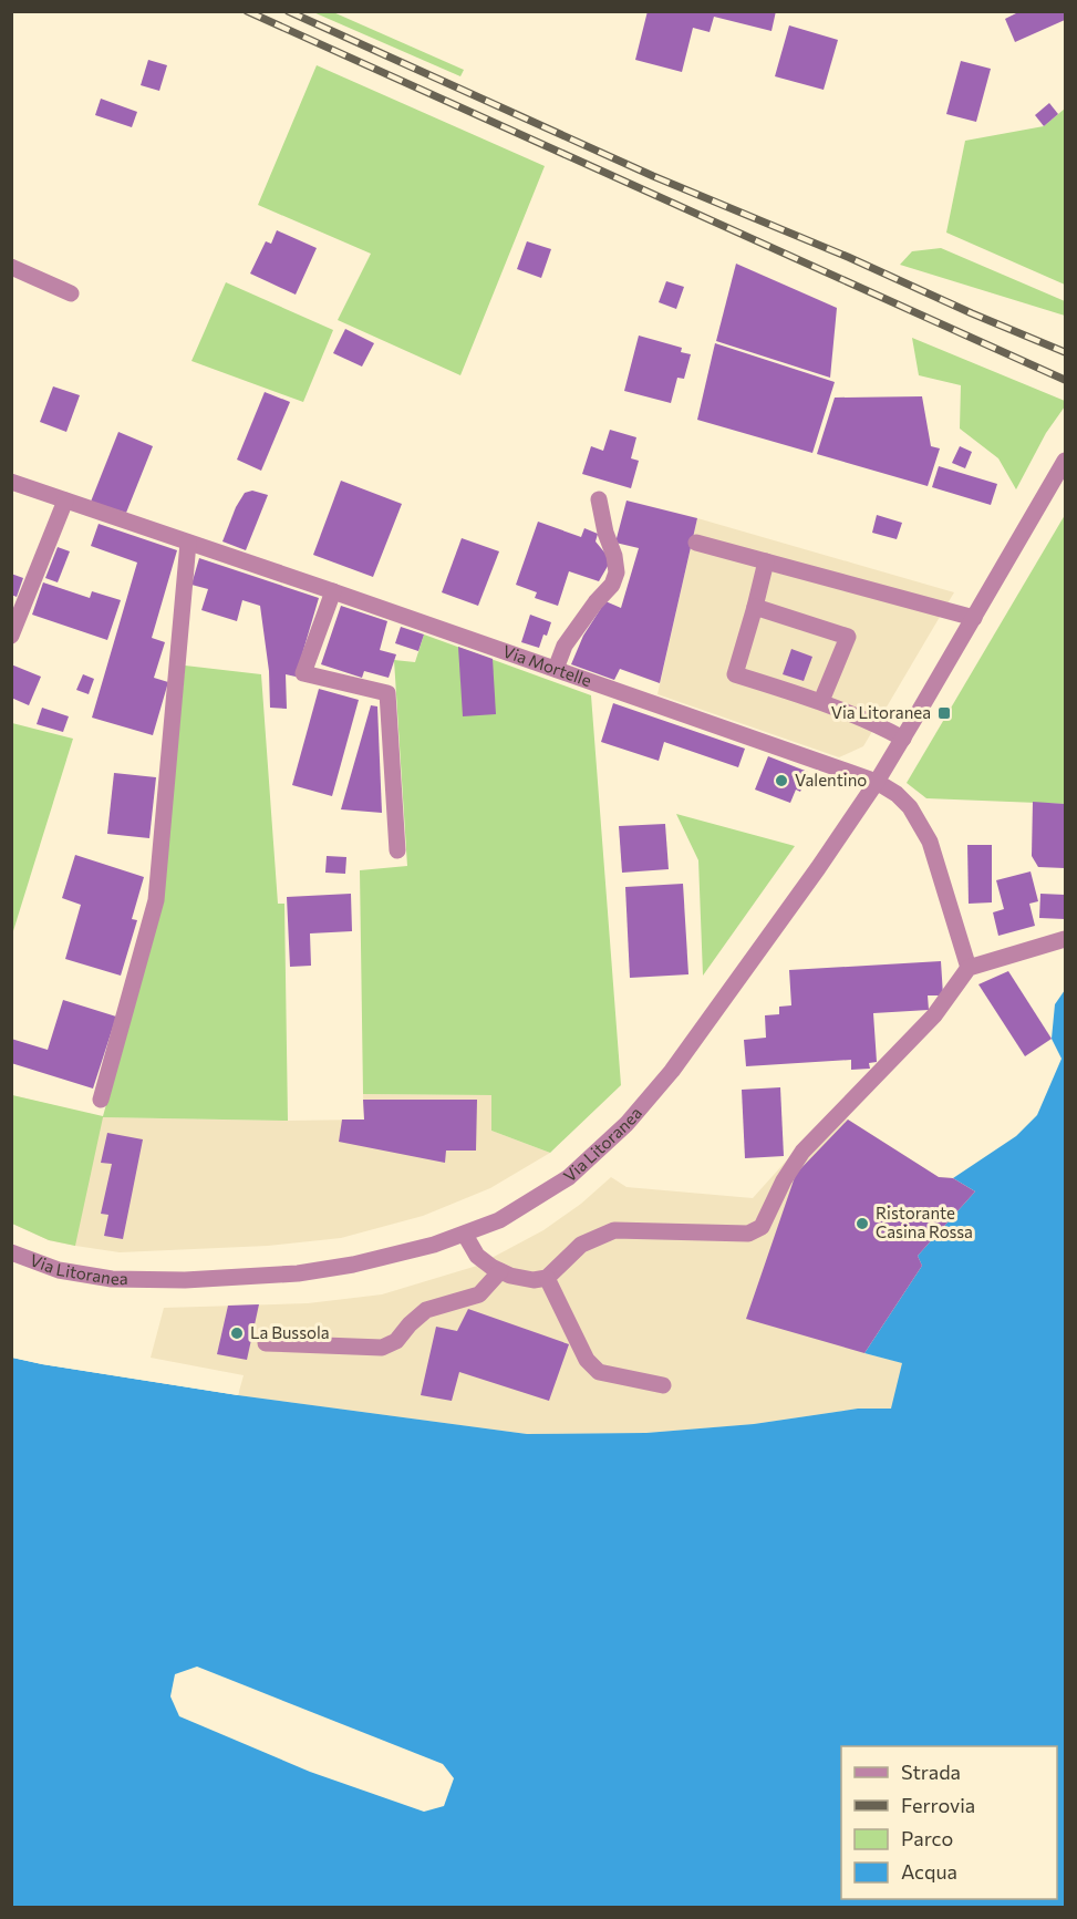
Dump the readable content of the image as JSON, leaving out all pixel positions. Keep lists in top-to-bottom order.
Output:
{
  "streets": {
    "street": ["Via Mortelle", "Via Litoranea"]
  },
  "crossings": [
    ["Via Mortelle", "Via Litoranea"]
  ],
  "places": {
    "transit": ["Via Litoranea"],
    "other": ["Valentino", "Ristorante Casina Rossa", "La Bussola"]
  },
  "legend": [
    "Strada",
    "Ferrovia",
    "Parco",
    "Acqua"
  ]
}
